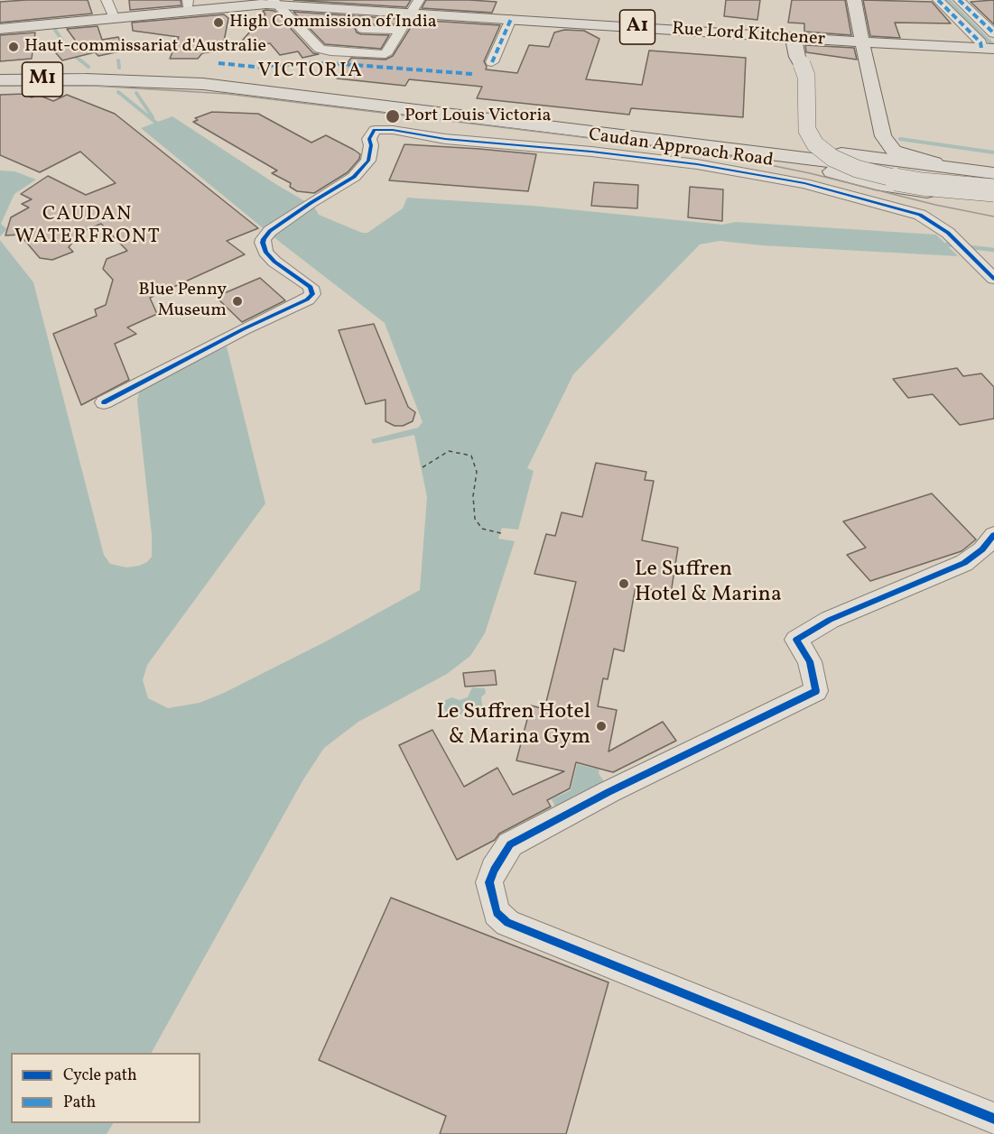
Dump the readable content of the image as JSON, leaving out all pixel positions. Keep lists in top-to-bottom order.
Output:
{
  "streets": {
    "highway": ["M1"],
    "main road": ["A1", "Rue Lord Kitchener"],
    "street": ["Caudan Approach Road"]
  },
  "crossings": [
    ["A1", "Rue Lord Kitchener"]
  ],
  "districts": ["VICTORIA", "CAUDAN WATERFRONT"],
  "places": [
    "High Commission of India",
    "Haut-commissariat d'Australie",
    "Port Louis Victoria",
    "Blue Penny Museum",
    "Le Suffren Hotel & Marina",
    "Le Suffren Hotel & Marina Gym"
  ],
  "legend": ["Cycle path", "Path"]
}
